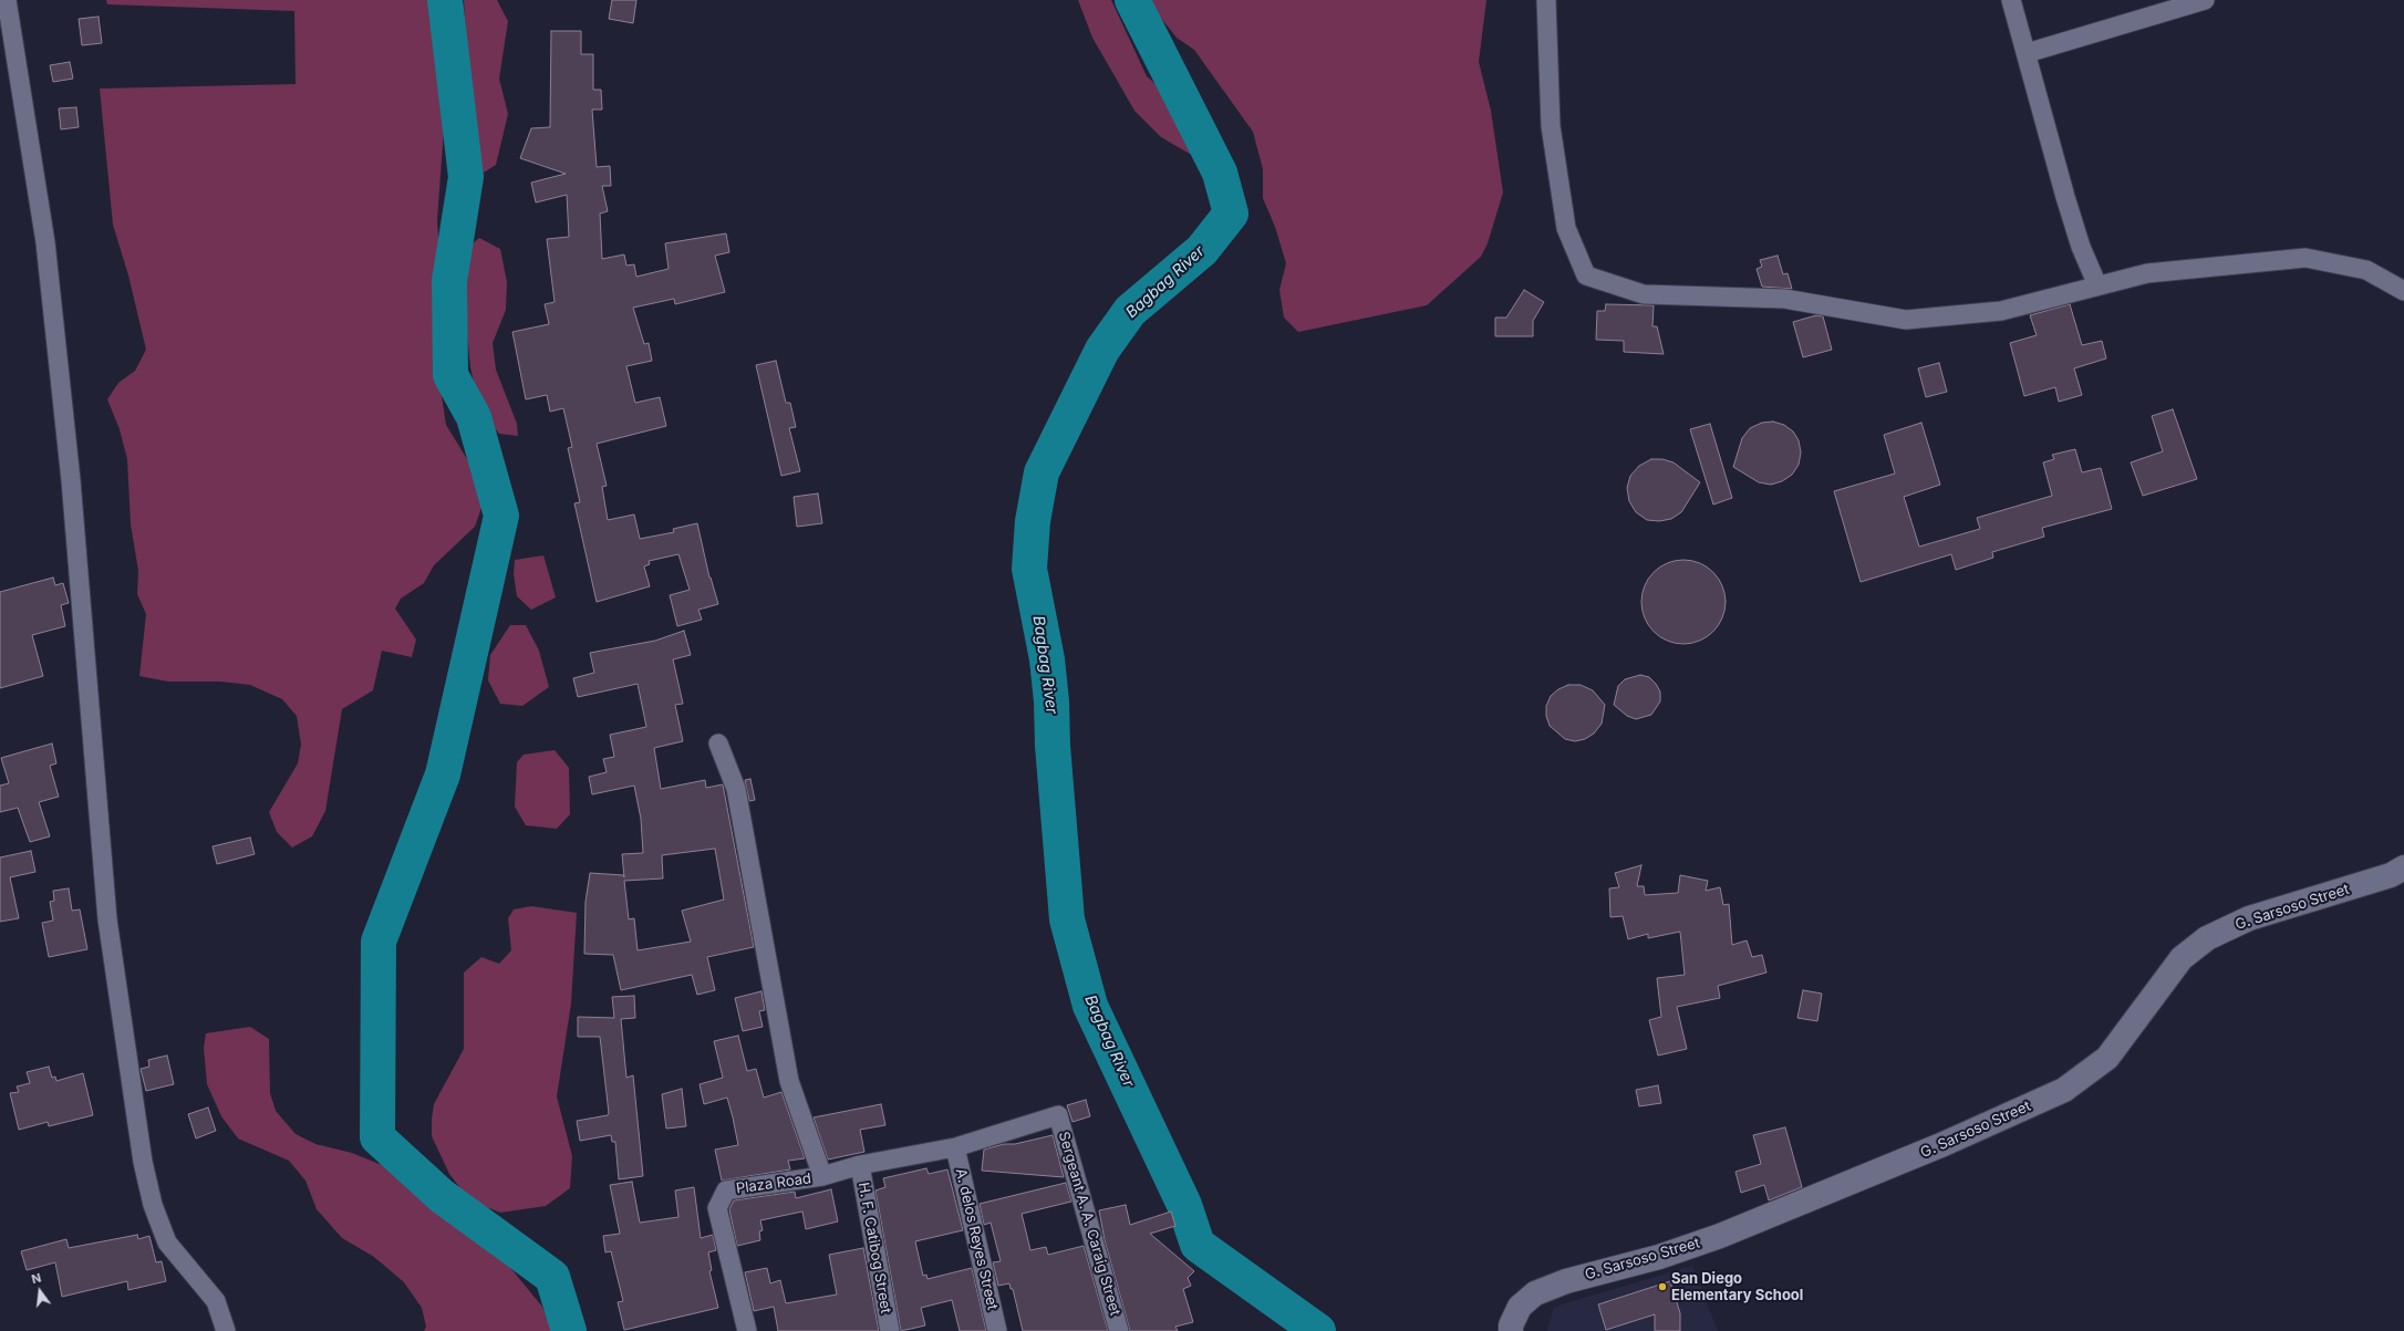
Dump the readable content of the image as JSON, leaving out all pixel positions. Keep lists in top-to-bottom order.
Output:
{
  "streets": {
    "street": [
      "G. Sarsoso Street",
      "Plaza Road",
      "Sergeant A. A. Caraig Street",
      "A. delos Reyes Street",
      "H. F. Catibog Street"
    ]
  },
  "crossings": [
    ["Plaza Road", "Sergeant A. A. Caraig Street"],
    ["Plaza Road", "A. delos Reyes Street"],
    ["Plaza Road", "H. F. Catibog Street"]
  ],
  "water": ["Bagbag River"],
  "places": ["San Diego Elementary School"],
  "north": "top"
}
